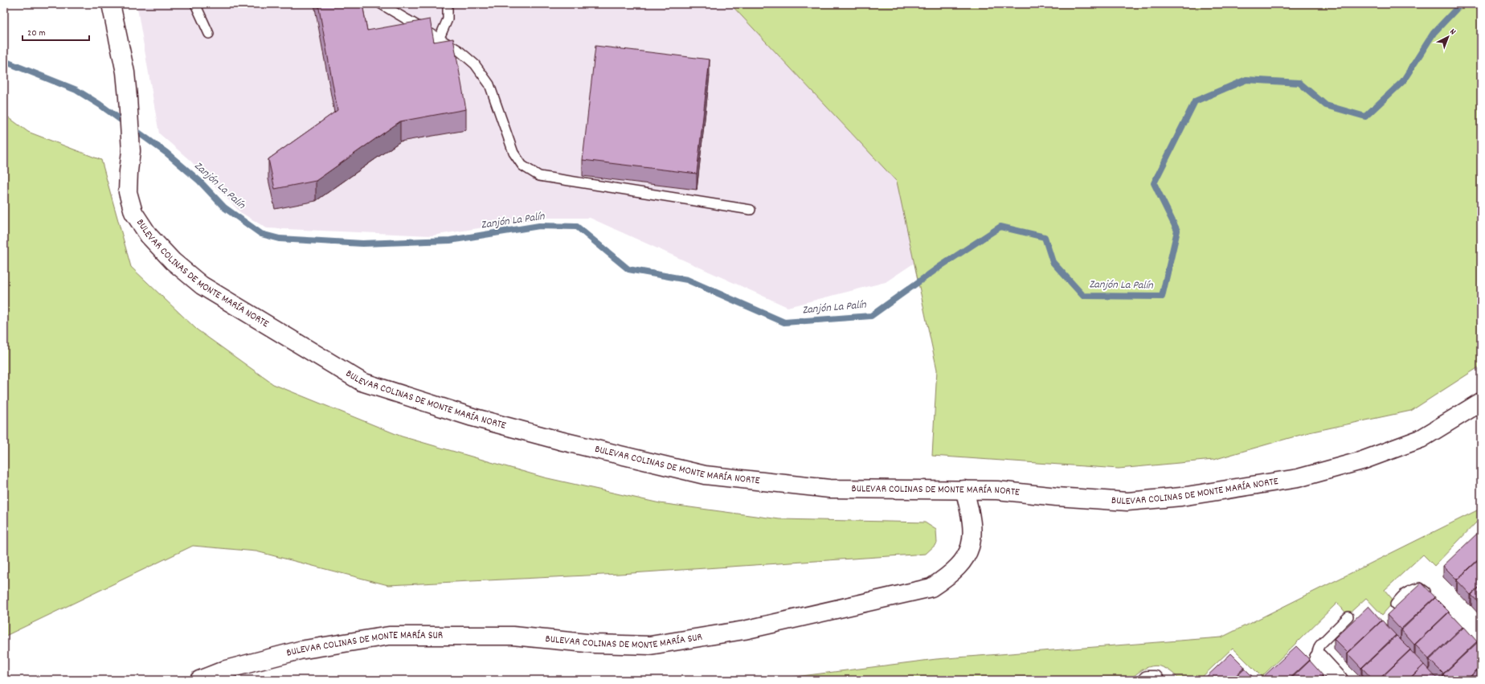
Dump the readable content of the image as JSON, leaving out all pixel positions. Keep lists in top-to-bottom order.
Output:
{
  "streets": {
    "street": ["BULEVAR COLINAS DE MONTE MARÍA NORTE", "BULEVAR COLINAS DE MONTE MARÍA SUR"]
  },
  "crossings": [
    ["BULEVAR COLINAS DE MONTE MARÍA NORTE", "BULEVAR COLINAS DE MONTE MARÍA SUR"]
  ],
  "water": ["Zanjón La Palín"],
  "scale_bar": "20 m",
  "north": "top right"
}
